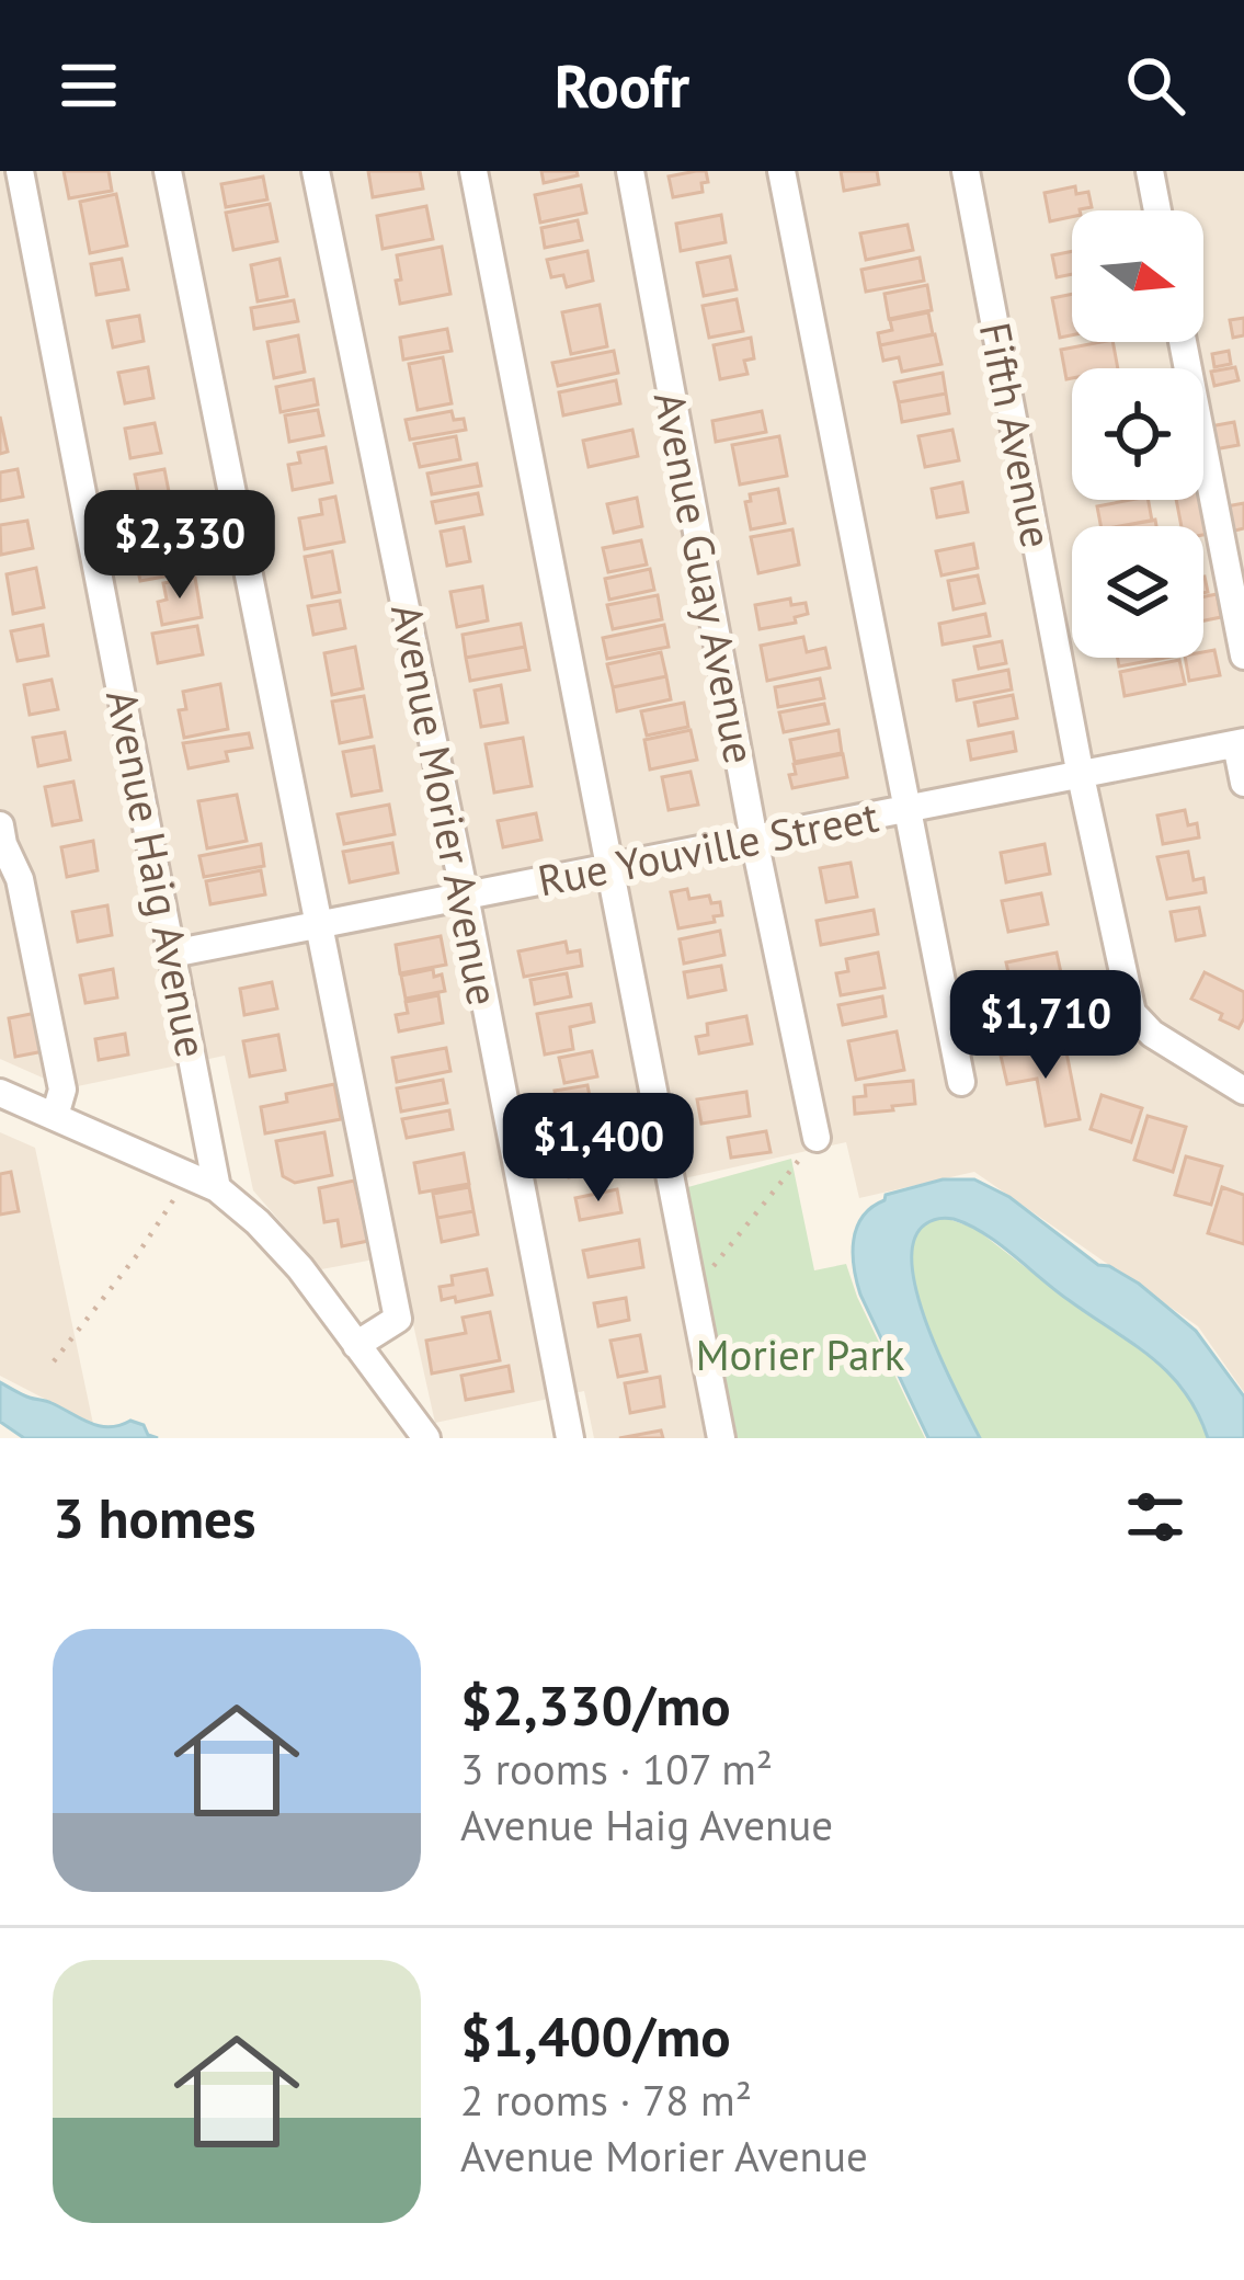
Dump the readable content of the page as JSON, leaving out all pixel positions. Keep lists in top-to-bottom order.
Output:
{
  "streets": {
    "street": [
      "Fifth Avenue",
      "Avenue Guay Avenue",
      "Avenue Morier Avenue",
      "Rue Youville Street",
      "Avenue Haig Avenue"
    ]
  },
  "crossings": [
    ["Fifth Avenue", "Rue Youville Street"],
    ["Avenue Guay Avenue", "Rue Youville Street"],
    ["Avenue Morier Avenue", "Rue Youville Street"],
    ["Rue Youville Street", "Avenue Haig Avenue"]
  ],
  "parks": ["Morier Park"],
  "north": "right",
  "page": {
    "header": "Roofr",
    "price": ["$2,330", "$1,710", "$1,400"],
    "heading": "3 homes",
    "list": [
      {
        "name": "$2,330/mo",
        "note": "3 rooms · 107 m² · Avenue Haig Avenue"
      },
      {
        "name": "$1,400/mo",
        "note": "2 rooms · 78 m² · Avenue Morier Avenue"
      }
    ]
  }
}
